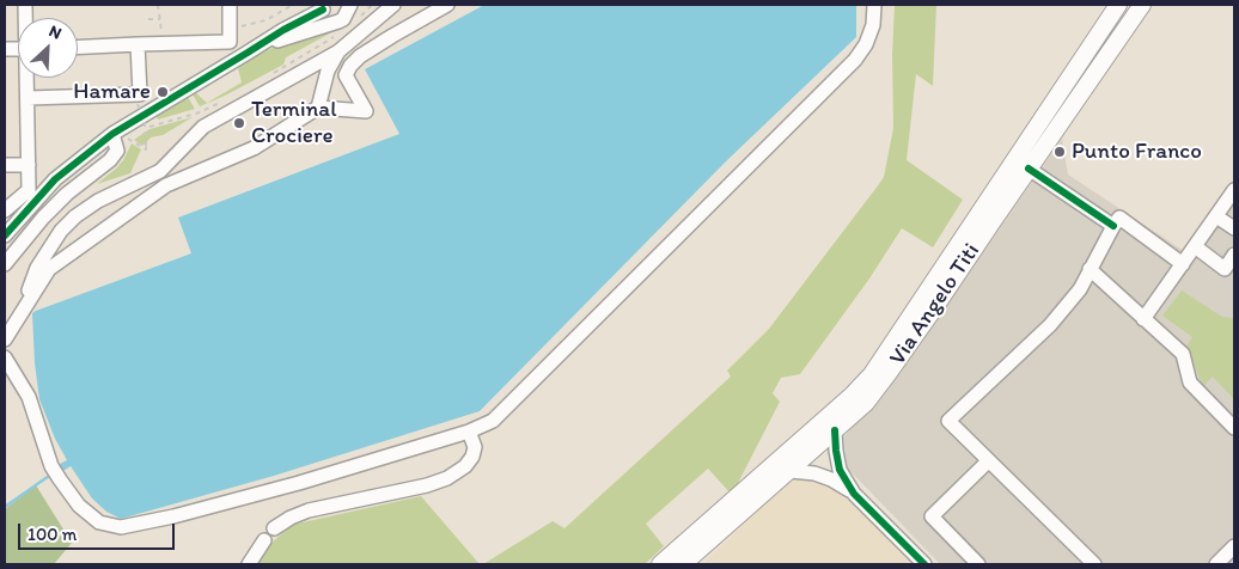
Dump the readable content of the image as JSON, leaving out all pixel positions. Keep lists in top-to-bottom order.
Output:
{
  "streets": {
    "main road": ["Via Angelo Titi"]
  },
  "places": ["Hamare", "Terminal Crociere", "Punto Franco"],
  "scale_bar": "100 m",
  "north": "top right"
}
